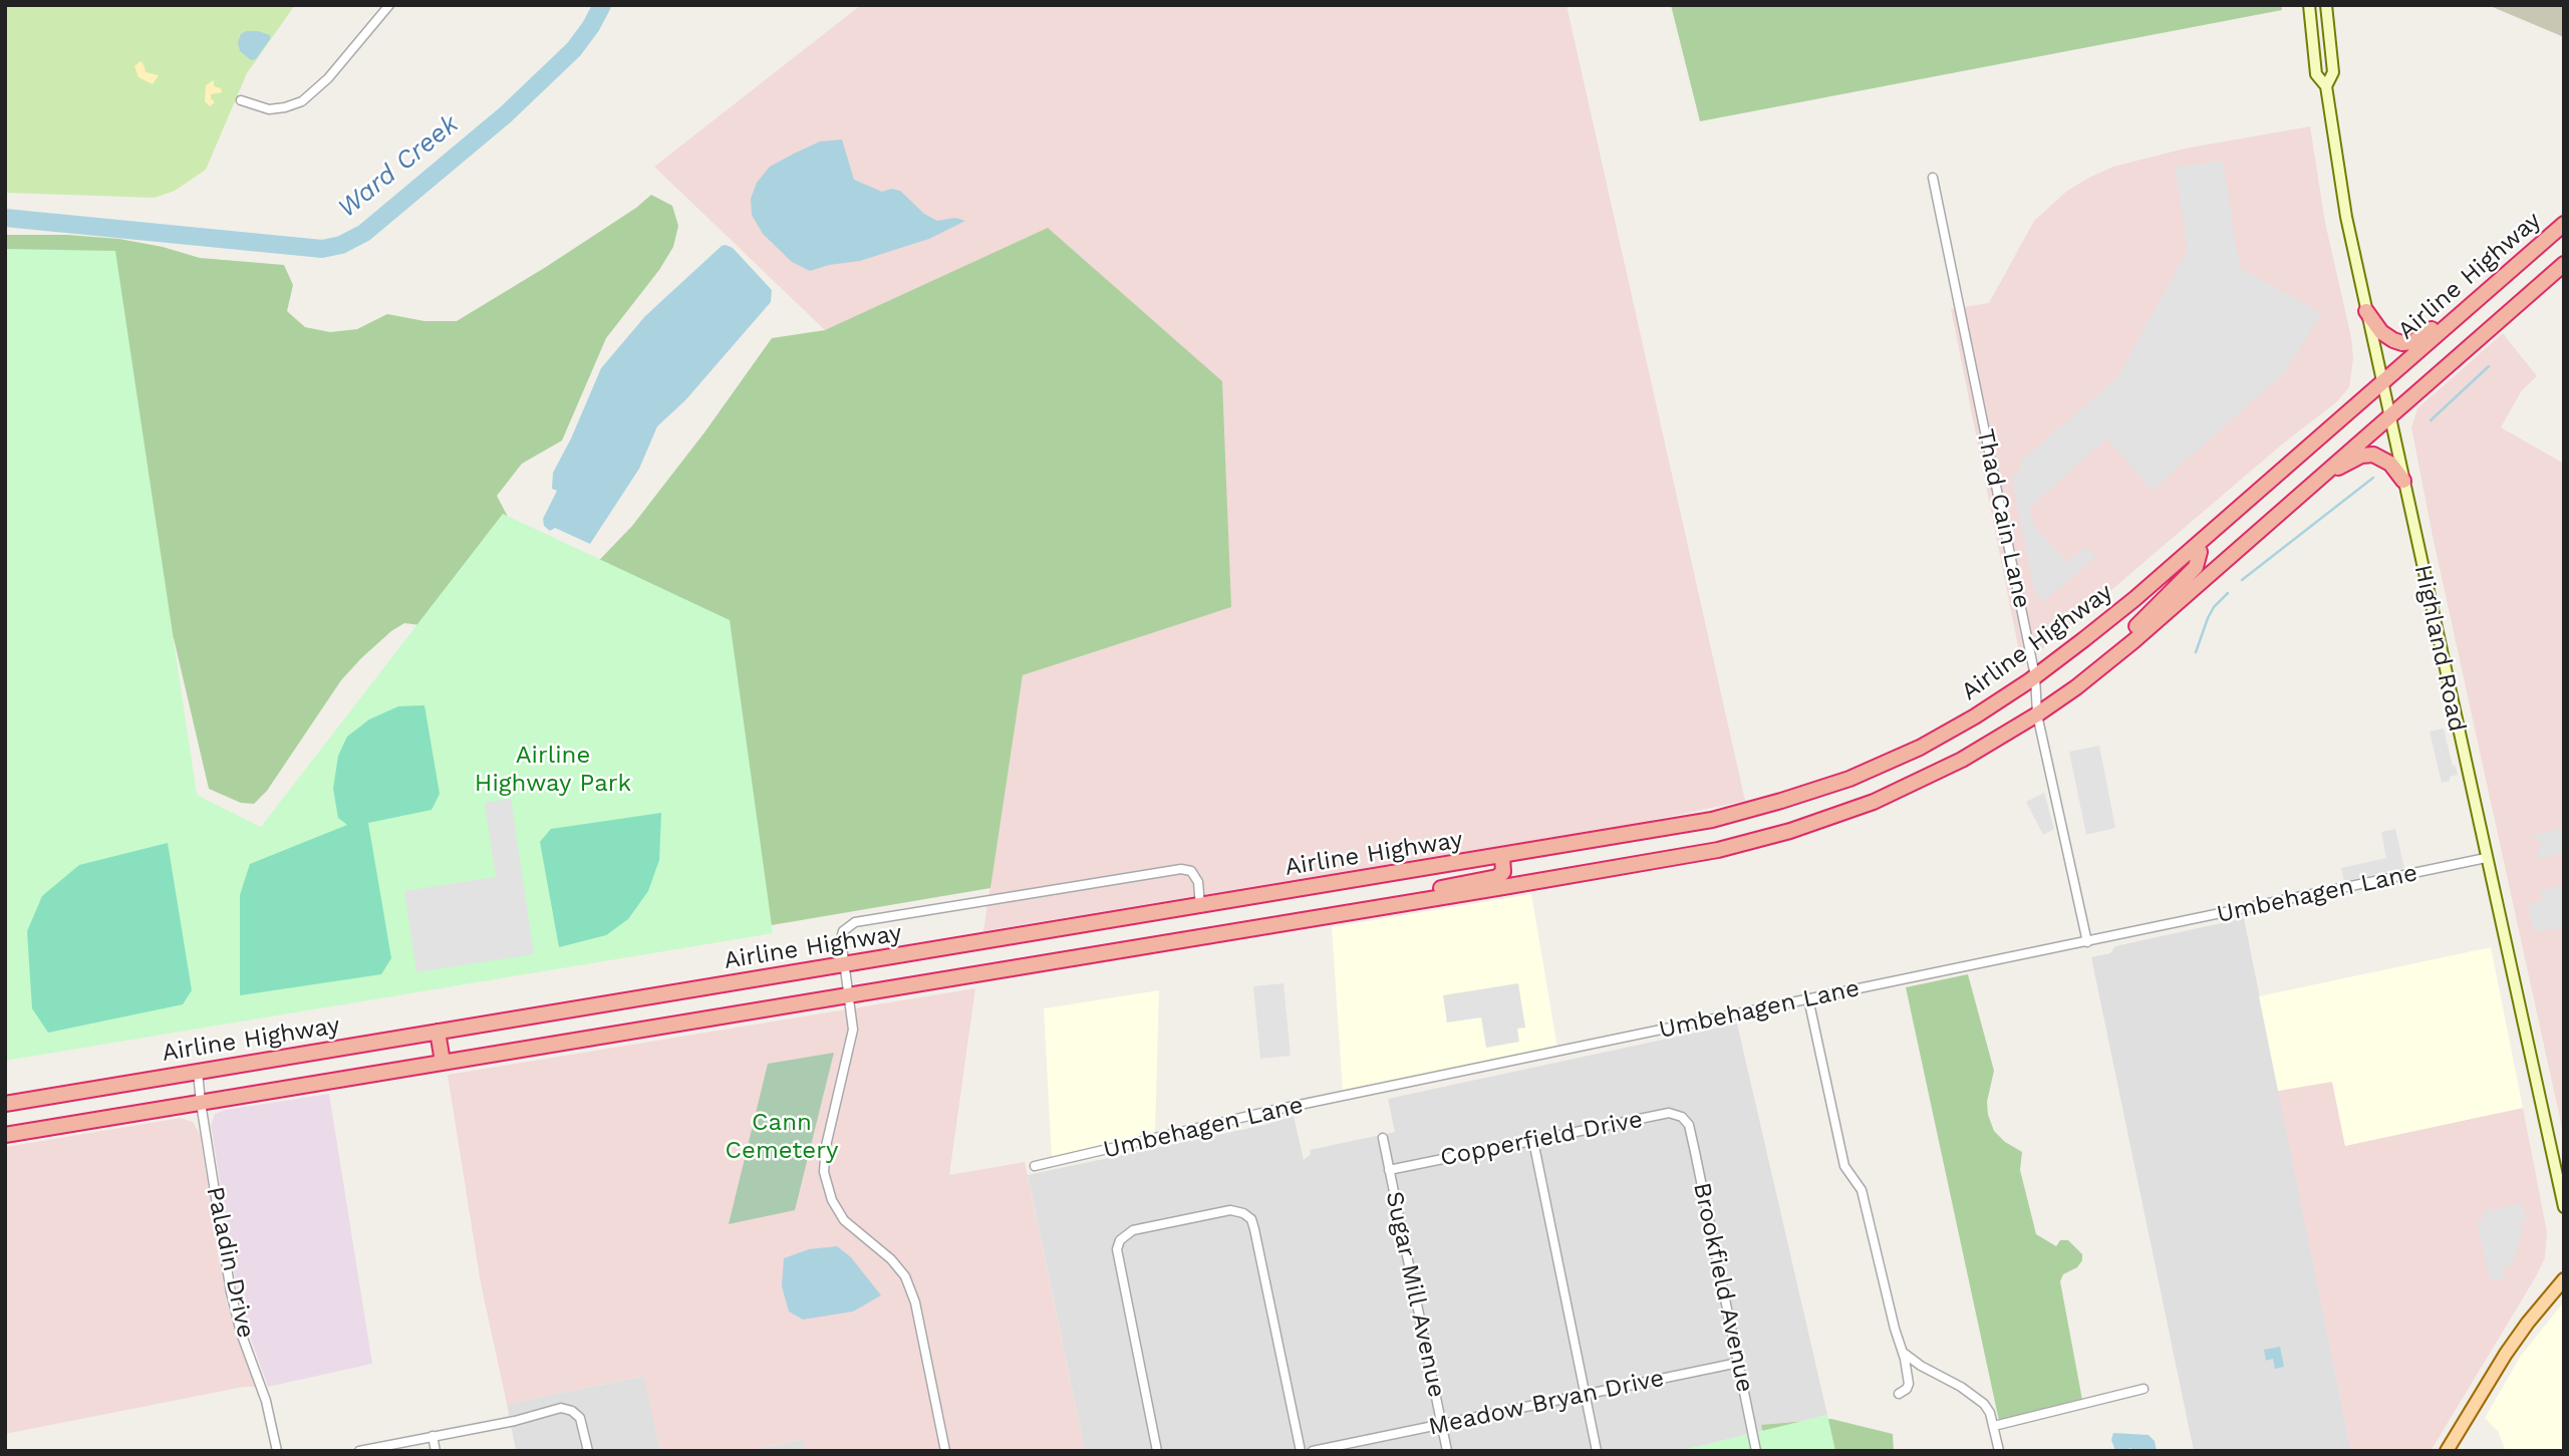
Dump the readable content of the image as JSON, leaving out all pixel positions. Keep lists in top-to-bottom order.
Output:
{
  "streets": {
    "highway": ["Airline Highway"],
    "main road": ["Highland Road"],
    "street": [
      "Thad Cain Lane",
      "Umbehagen Lane",
      "Copperfield Drive",
      "Paladin Drive",
      "Brookfield Avenue",
      "Sugar Mill Avenue",
      "Meadow Bryan Drive"
    ]
  },
  "crossings": [
    ["Airline Highway", "Thad Cain Lane"],
    ["Airline Highway", "Highland Road"],
    ["Airline Highway", "Paladin Drive"],
    ["Thad Cain Lane", "Umbehagen Lane"],
    ["Highland Road", "Umbehagen Lane"],
    ["Copperfield Drive", "Brookfield Avenue"],
    ["Copperfield Drive", "Sugar Mill Avenue"],
    ["Brookfield Avenue", "Meadow Bryan Drive"],
    ["Sugar Mill Avenue", "Meadow Bryan Drive"]
  ],
  "water": ["Ward Creek"],
  "parks": ["Airline Highway Park", "Cann Cemetery"]
}
